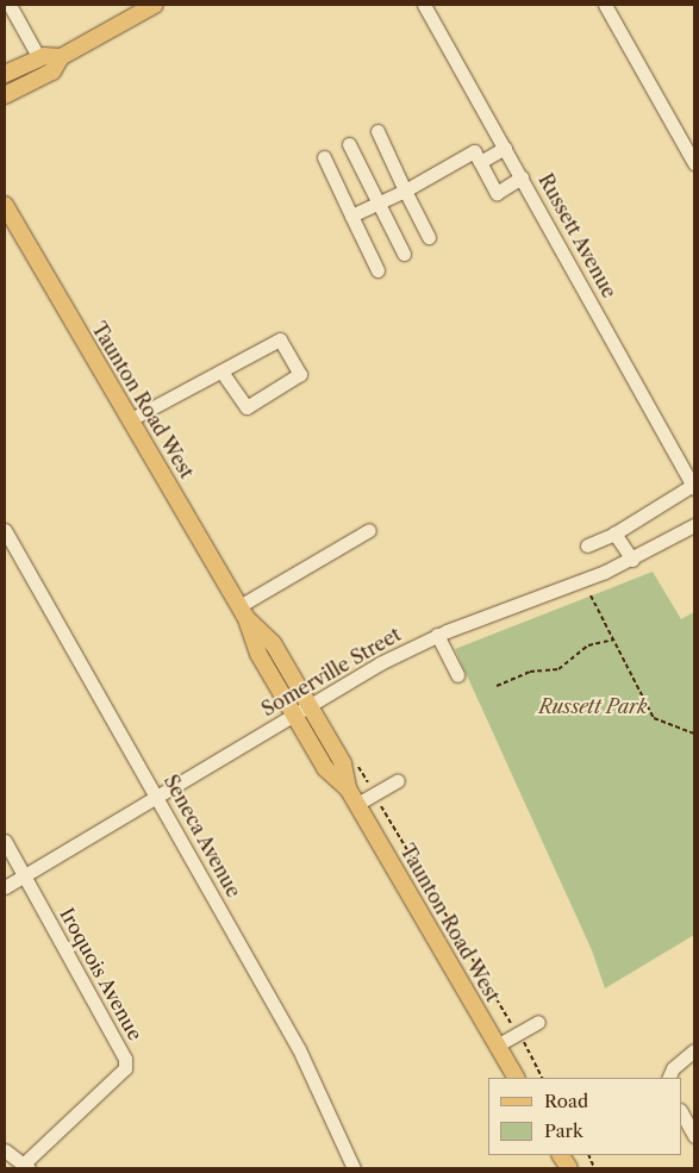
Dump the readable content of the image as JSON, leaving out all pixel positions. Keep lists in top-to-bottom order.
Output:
{
  "streets": {
    "main road": ["Taunton Road West"],
    "street": [
      "Russett Avenue",
      "Somerville Street",
      "Seneca Avenue",
      "Iroquois Avenue"
    ]
  },
  "crossings": [
    ["Taunton Road West", "Somerville Street"],
    ["Somerville Street", "Seneca Avenue"],
    ["Somerville Street", "Iroquois Avenue"]
  ],
  "parks": ["Russett Park"],
  "legend": ["Road", "Park"]
}
